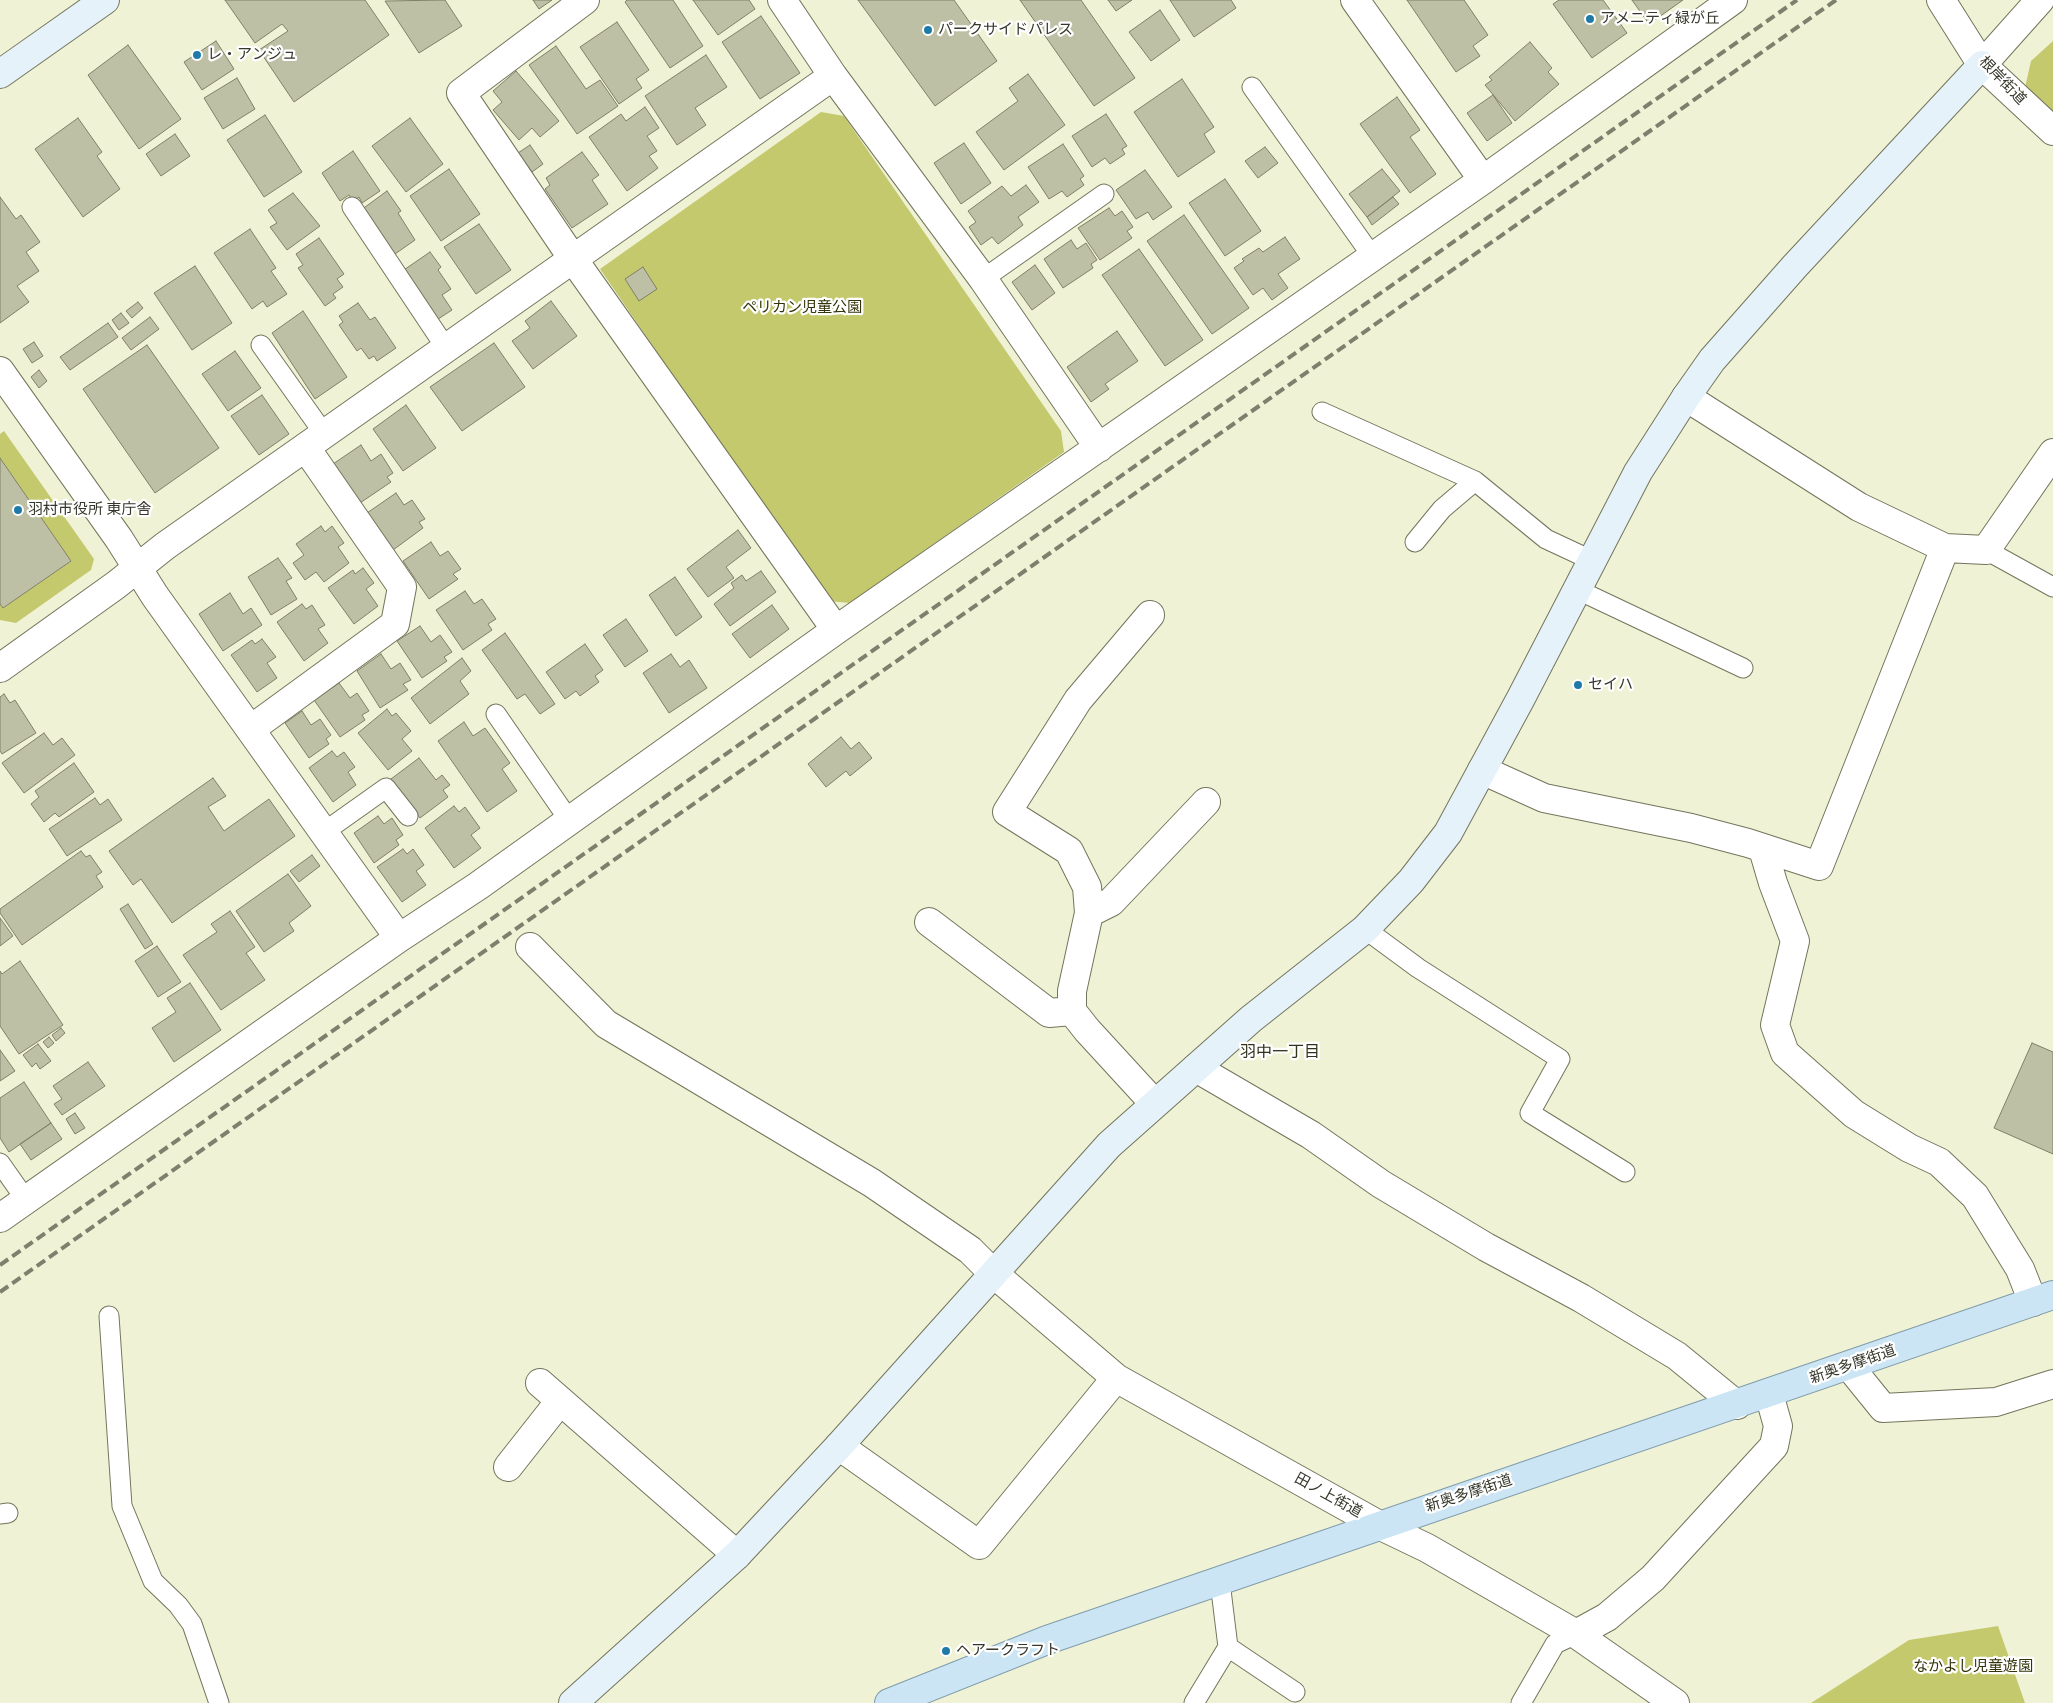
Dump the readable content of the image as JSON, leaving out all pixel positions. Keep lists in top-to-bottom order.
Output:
{
  "streets": {
    "main road": ["新奥多摩街道"],
    "street": ["根岸街道", "田ノ上街道"]
  },
  "crossings": [
    ["新奥多摩街道", "田ノ上街道"]
  ],
  "districts": ["羽中一丁目"],
  "parks": ["ペリカン児童公園", "なかよし児童遊園"],
  "places": [
    "アメニティ緑が丘",
    "パークサイドパレス",
    "レ・アンジュ",
    "羽村市役所 東庁舎",
    "セイハ",
    "ヘアークラフト"
  ]
}
